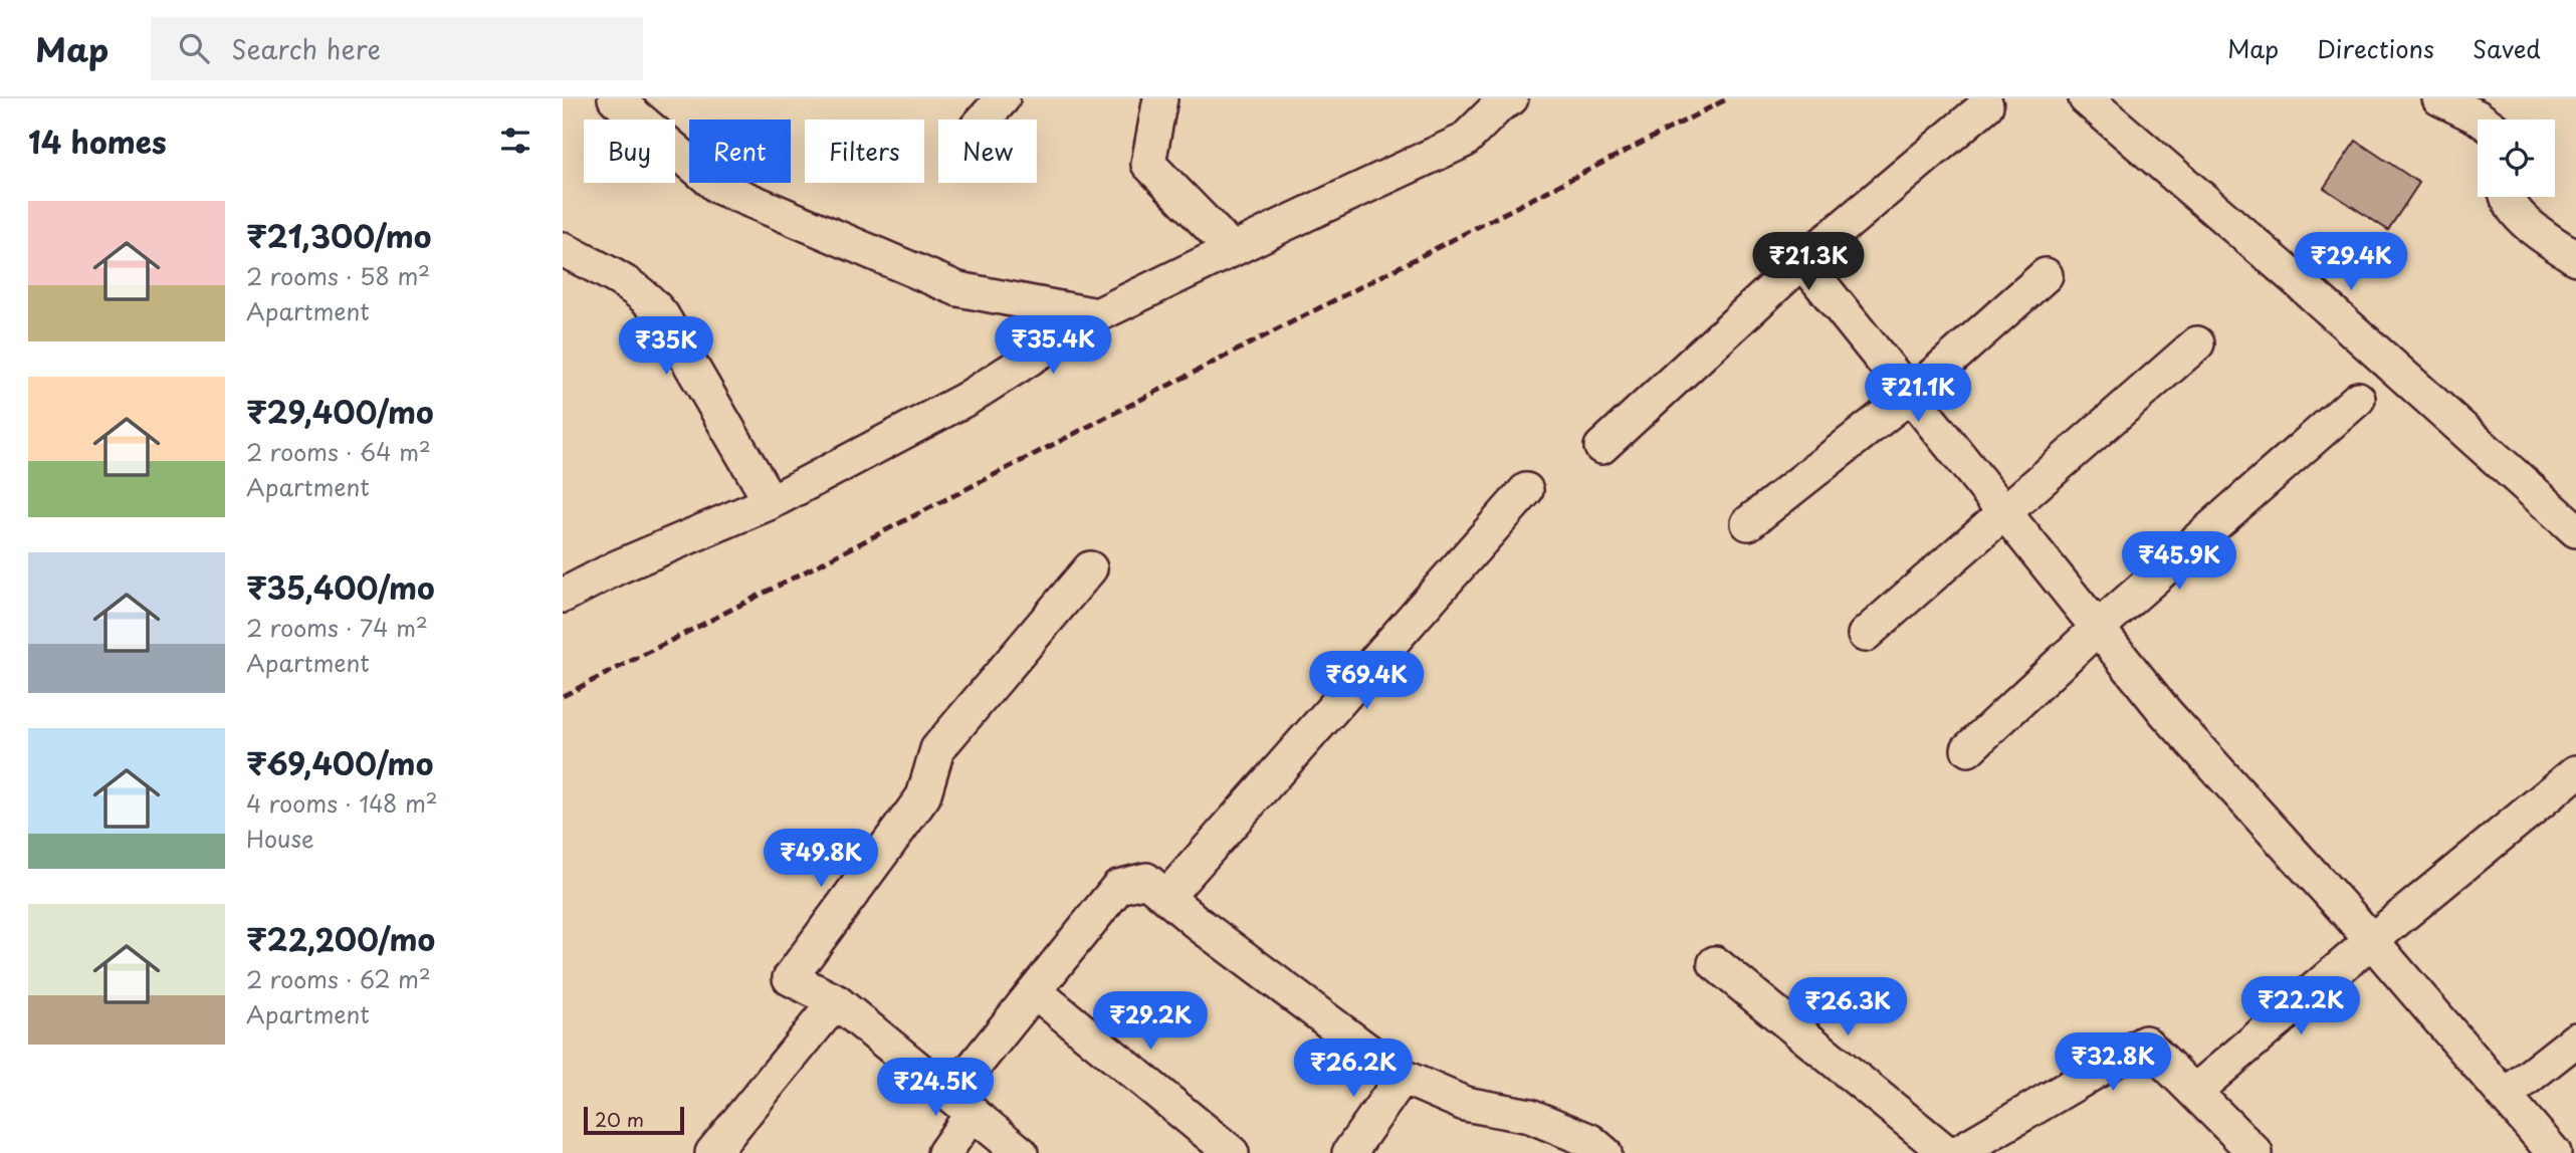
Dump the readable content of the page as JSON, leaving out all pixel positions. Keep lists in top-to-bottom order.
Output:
{
  "scale_bar": "20 m",
  "page": {
    "header": "Map",
    "search": "Search here",
    "nav": ["Map", "Directions", "Saved"],
    "heading": "14 homes",
    "chip": [
      "Buy",
      "Rent",
      "Filters",
      "New"
    ],
    "list": [
      {
        "name": "₹21,300/mo",
        "note": "2 rooms · 58 m² · Apartment"
      },
      {
        "name": "₹29,400/mo",
        "note": "2 rooms · 64 m² · Apartment"
      },
      {
        "name": "₹35,400/mo",
        "note": "2 rooms · 74 m² · Apartment"
      },
      {
        "name": "₹69,400/mo",
        "note": "4 rooms · 148 m² · House"
      },
      {
        "name": "₹22,200/mo",
        "note": "2 rooms · 62 m² · Apartment"
      }
    ],
    "price": [
      "₹21.3K",
      "₹29.4K",
      "₹35.4K",
      "₹35K",
      "₹21.1K",
      "₹45.9K",
      "₹69.4K",
      "₹49.8K",
      "₹22.2K",
      "₹26.3K",
      "₹29.2K",
      "₹32.8K",
      "₹26.2K",
      "₹24.5K"
    ],
    "scale": "20 m"
  }
}
